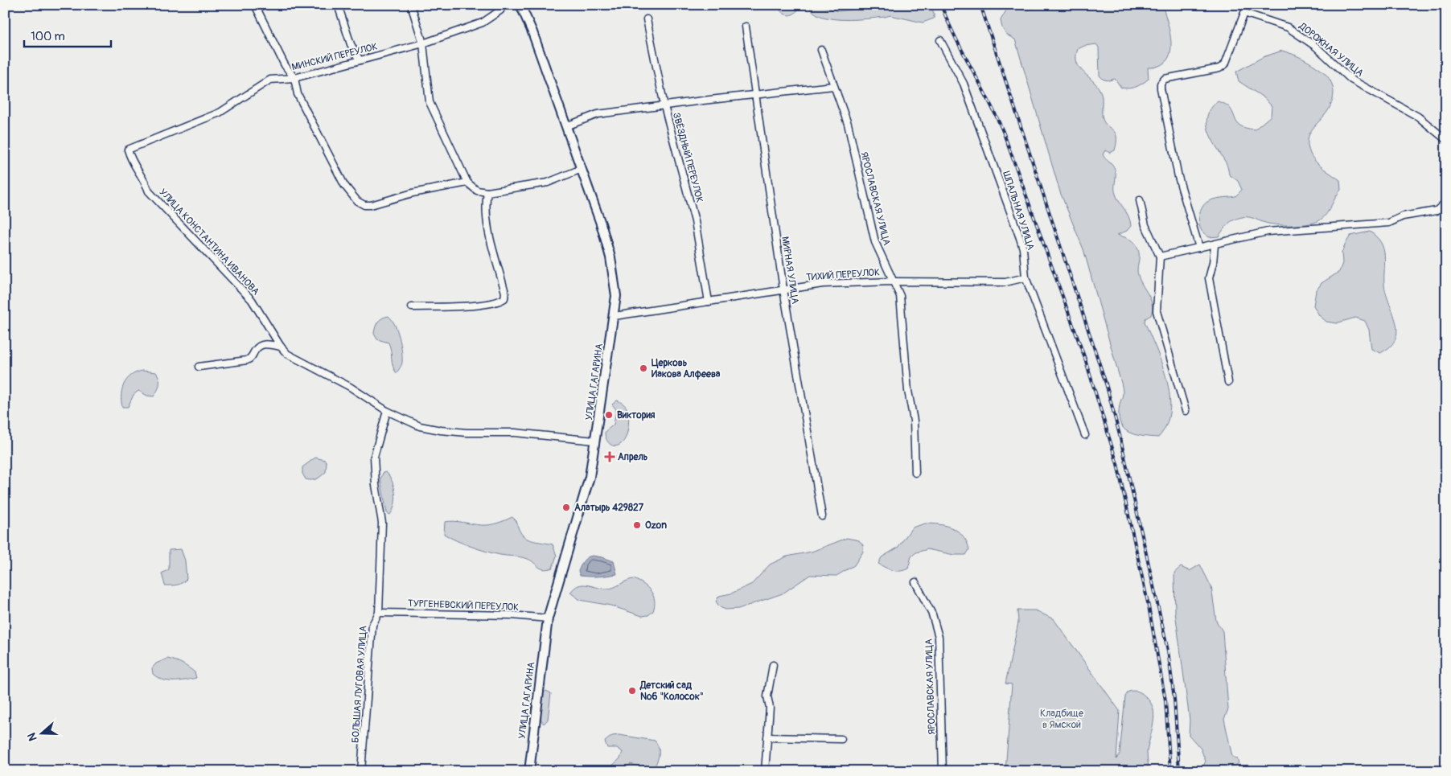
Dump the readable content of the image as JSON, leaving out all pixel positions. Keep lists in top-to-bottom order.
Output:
{
  "streets": {
    "main road": ["УЛИЦА ГАГАРИНА"],
    "street": [
      "ДОРОЖНАЯ УЛИЦА",
      "МИНСКИЙ ПЕРЕУЛОК",
      "ЗВЁЗДНЫЙ ПЕРЕУЛОК",
      "ЯРОСЛАВСКАЯ УЛИЦА",
      "ШПАЛЬНАЯ УЛИЦА",
      "УЛИЦА КОНСТАНТИНА ИВАНОВА",
      "МИРНАЯ УЛИЦА",
      "ТИХИЙ ПЕРЕУЛОК",
      "ТУРГЕНЕВСКИЙ ПЕРЕУЛОК",
      "БОЛЬШАЯ ЛУГОВАЯ УЛИЦА"
    ]
  },
  "crossings": [
    ["МИНСКИЙ ПЕРЕУЛОК", "УЛИЦА КОНСТАНТИНА ИВАНОВА"],
    ["ЗВЁЗДНЫЙ ПЕРЕУЛОК", "ТИХИЙ ПЕРЕУЛОК"],
    ["ЯРОСЛАВСКАЯ УЛИЦА", "ТИХИЙ ПЕРЕУЛОК"],
    ["ШПАЛЬНАЯ УЛИЦА", "ТИХИЙ ПЕРЕУЛОК"],
    ["УЛИЦА КОНСТАНТИНА ИВАНОВА", "УЛИЦА ГАГАРИНА"],
    ["УЛИЦА КОНСТАНТИНА ИВАНОВА", "БОЛЬШАЯ ЛУГОВАЯ УЛИЦА"],
    ["МИРНАЯ УЛИЦА", "ТИХИЙ ПЕРЕУЛОК"],
    ["ТИХИЙ ПЕРЕУЛОК", "УЛИЦА ГАГАРИНА"],
    ["УЛИЦА ГАГАРИНА", "ТУРГЕНЕВСКИЙ ПЕРЕУЛОК"],
    ["ТУРГЕНЕВСКИЙ ПЕРЕУЛОК", "БОЛЬШАЯ ЛУГОВАЯ УЛИЦА"]
  ],
  "parks": ["Кладбище в Ямской"],
  "places": {
    "other": [
      "Церковь Иакова Алфеева",
      "Виктория",
      "Алатырь 429827",
      "Ozon",
      "Детский сад №6 \"Колосок\""
    ],
    "health": ["Апрель"]
  },
  "scale_bar": "100 m",
  "north": "left"
}
